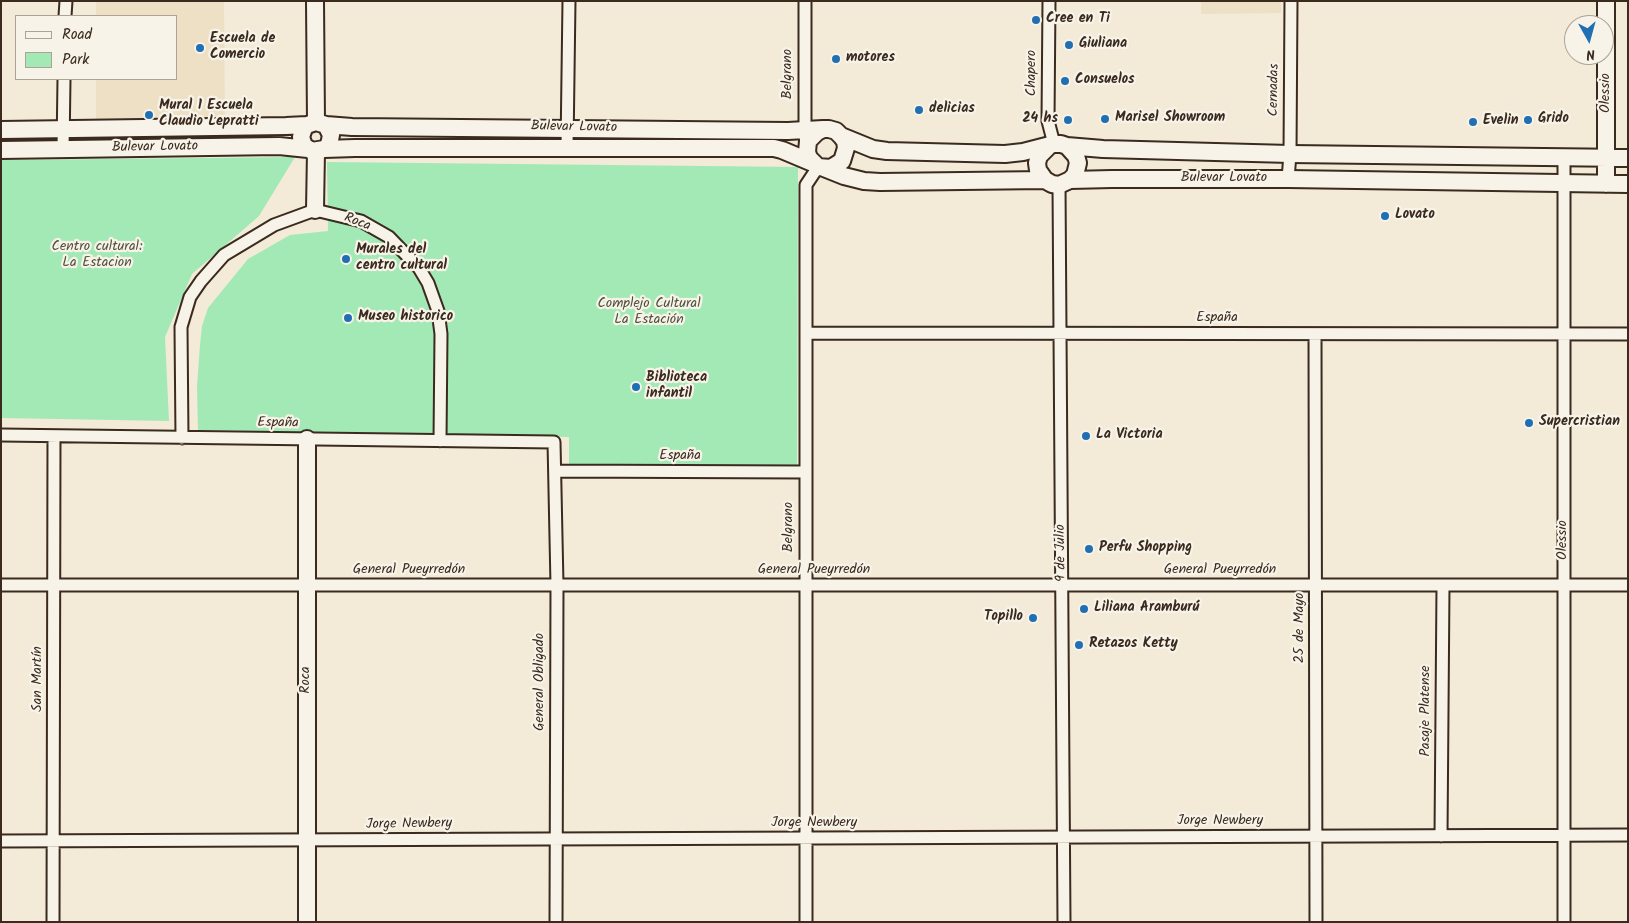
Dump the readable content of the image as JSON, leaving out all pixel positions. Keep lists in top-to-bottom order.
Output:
{
  "streets": {
    "main road": [
      "Olessio",
      "Bulevar Lovato",
      "Roca",
      "9 de Julio"
    ],
    "street": [
      "Chapero",
      "Belgrano",
      "Cernadas",
      "España",
      "General Pueyrredón",
      "25 de Mayo",
      "San Martín",
      "General Obligado",
      "Pasaje Platense",
      "Jorge Newbery"
    ]
  },
  "crossings": [
    ["Chapero", "Bulevar Lovato"],
    ["Chapero", "9 de Julio"],
    ["Belgrano", "Bulevar Lovato"],
    ["Belgrano", "España"],
    ["Belgrano", "General Pueyrredón"],
    ["Belgrano", "Jorge Newbery"],
    ["Cernadas", "Bulevar Lovato"],
    ["Olessio", "Bulevar Lovato"],
    ["Olessio", "España"],
    ["Olessio", "General Pueyrredón"],
    ["Olessio", "Jorge Newbery"],
    ["Bulevar Lovato", "9 de Julio"],
    ["Roca", "España"],
    ["Roca", "General Pueyrredón"],
    ["Roca", "Jorge Newbery"],
    ["España", "9 de Julio"],
    ["España", "25 de Mayo"],
    ["España", "San Martín"],
    ["España", "General Obligado"],
    ["9 de Julio", "General Pueyrredón"],
    ["9 de Julio", "Jorge Newbery"],
    ["General Pueyrredón", "25 de Mayo"],
    ["General Pueyrredón", "San Martín"],
    ["General Pueyrredón", "General Obligado"],
    ["General Pueyrredón", "Pasaje Platense"],
    ["25 de Mayo", "Jorge Newbery"],
    ["San Martín", "Jorge Newbery"],
    ["General Obligado", "Jorge Newbery"],
    ["Pasaje Platense", "Jorge Newbery"]
  ],
  "parks": ["Centro cultural: La Estacion", "Complejo Cultural La Estación"],
  "places": [
    "Cree en Ti",
    "Giuliana",
    "Escuela de Comercio",
    "motores",
    "Consuelos",
    "delicias",
    "Mural 1 Escuela Claudio Lepratti",
    "Marisel Showroom",
    "24 hs",
    "Grido",
    "Evelin",
    "Lovato",
    "Murales del centro cultural",
    "Museo historico",
    "Biblioteca infantil",
    "Supercristian",
    "La Victoria",
    "Perfu Shopping",
    "Liliana Aramburú",
    "Topillo",
    "Retazos Ketty"
  ],
  "legend": ["Road", "Park"],
  "north": "bottom"
}
